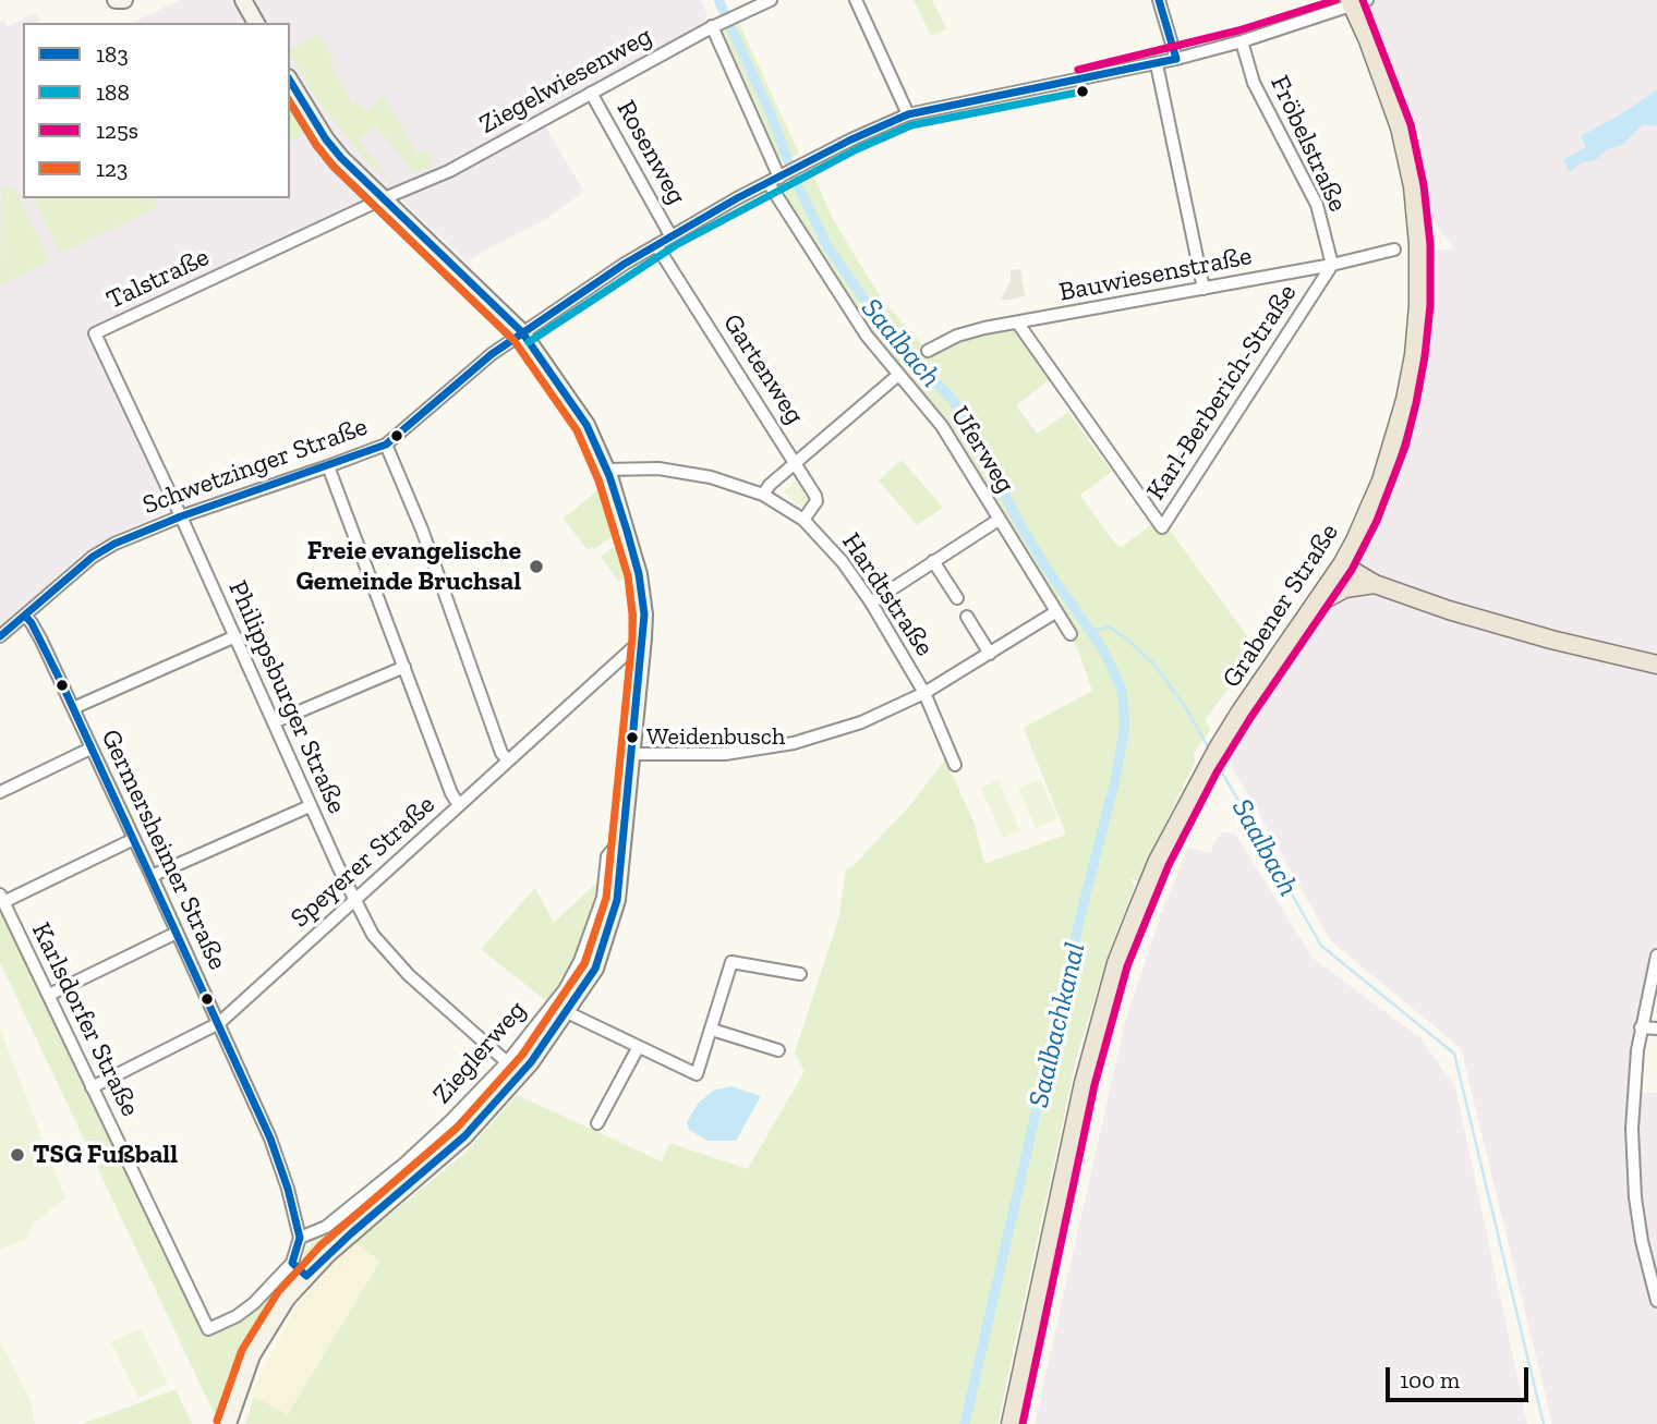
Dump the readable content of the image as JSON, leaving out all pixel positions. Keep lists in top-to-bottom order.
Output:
{
  "streets": {
    "main road": ["Grabener Straße"],
    "street": [
      "Ziegelwiesenweg",
      "Fröbelstraße",
      "Rosenweg",
      "Bauwiesenstraße",
      "Talstraße",
      "Gartenweg",
      "Karl-Berberich-Straße",
      "Uferweg",
      "Schwetzinger Straße",
      "Hardtstraße",
      "Philippsburger Straße",
      "Germersheimer Straße",
      "Speyerer Straße",
      "Karlsdorfer Straße",
      "Zieglerweg"
    ]
  },
  "crossings": [
    ["Ziegelwiesenweg", "Rosenweg"],
    ["Ziegelwiesenweg", "Talstraße"],
    ["Ziegelwiesenweg", "Uferweg"],
    ["Fröbelstraße", "Bauwiesenstraße"],
    ["Fröbelstraße", "Karl-Berberich-Straße"],
    ["Fröbelstraße", "Schwetzinger Straße"],
    ["Rosenweg", "Schwetzinger Straße"],
    ["Bauwiesenstraße", "Karl-Berberich-Straße"],
    ["Talstraße", "Schwetzinger Straße"],
    ["Talstraße", "Philippsburger Straße"],
    ["Gartenweg", "Schwetzinger Straße"],
    ["Gartenweg", "Hardtstraße"],
    ["Uferweg", "Schwetzinger Straße"],
    ["Schwetzinger Straße", "Grabener Straße"],
    ["Schwetzinger Straße", "Philippsburger Straße"],
    ["Schwetzinger Straße", "Germersheimer Straße"],
    ["Philippsburger Straße", "Speyerer Straße"],
    ["Philippsburger Straße", "Zieglerweg"],
    ["Germersheimer Straße", "Speyerer Straße"],
    ["Germersheimer Straße", "Zieglerweg"],
    ["Speyerer Straße", "Karlsdorfer Straße"]
  ],
  "water": ["Saalbach", "Saalbachkanal"],
  "places": ["Freie evangelische Gemeinde Bruchsal", "Weidenbusch", "TSG Fußball"],
  "lines": [
    "transit line 183",
    "transit line 125s",
    "transit line 188",
    "transit line 123"
  ],
  "legend": [
    "183",
    "188",
    "125s",
    "123"
  ],
  "scale_bar": "100 m"
}
